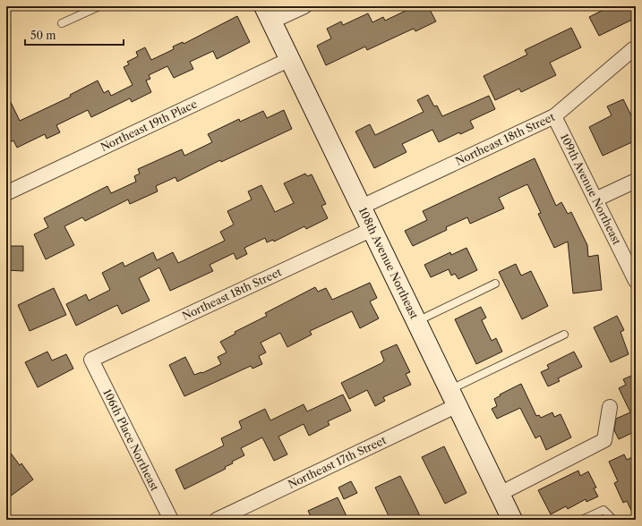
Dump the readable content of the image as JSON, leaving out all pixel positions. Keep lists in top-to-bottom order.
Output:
{
  "streets": {
    "main road": ["108th Avenue Northeast"],
    "street": [
      "Northeast 19th Place",
      "Northeast 18th Street",
      "109th Avenue Northeast",
      "106th Place Northeast",
      "Northeast 17th Street"
    ]
  },
  "crossings": [
    ["Northeast 19th Place", "108th Avenue Northeast"],
    ["Northeast 18th Street", "109th Avenue Northeast"],
    ["Northeast 18th Street", "108th Avenue Northeast"],
    ["Northeast 18th Street", "106th Place Northeast"],
    ["108th Avenue Northeast", "Northeast 17th Street"]
  ],
  "scale_bar": "50 m"
}
